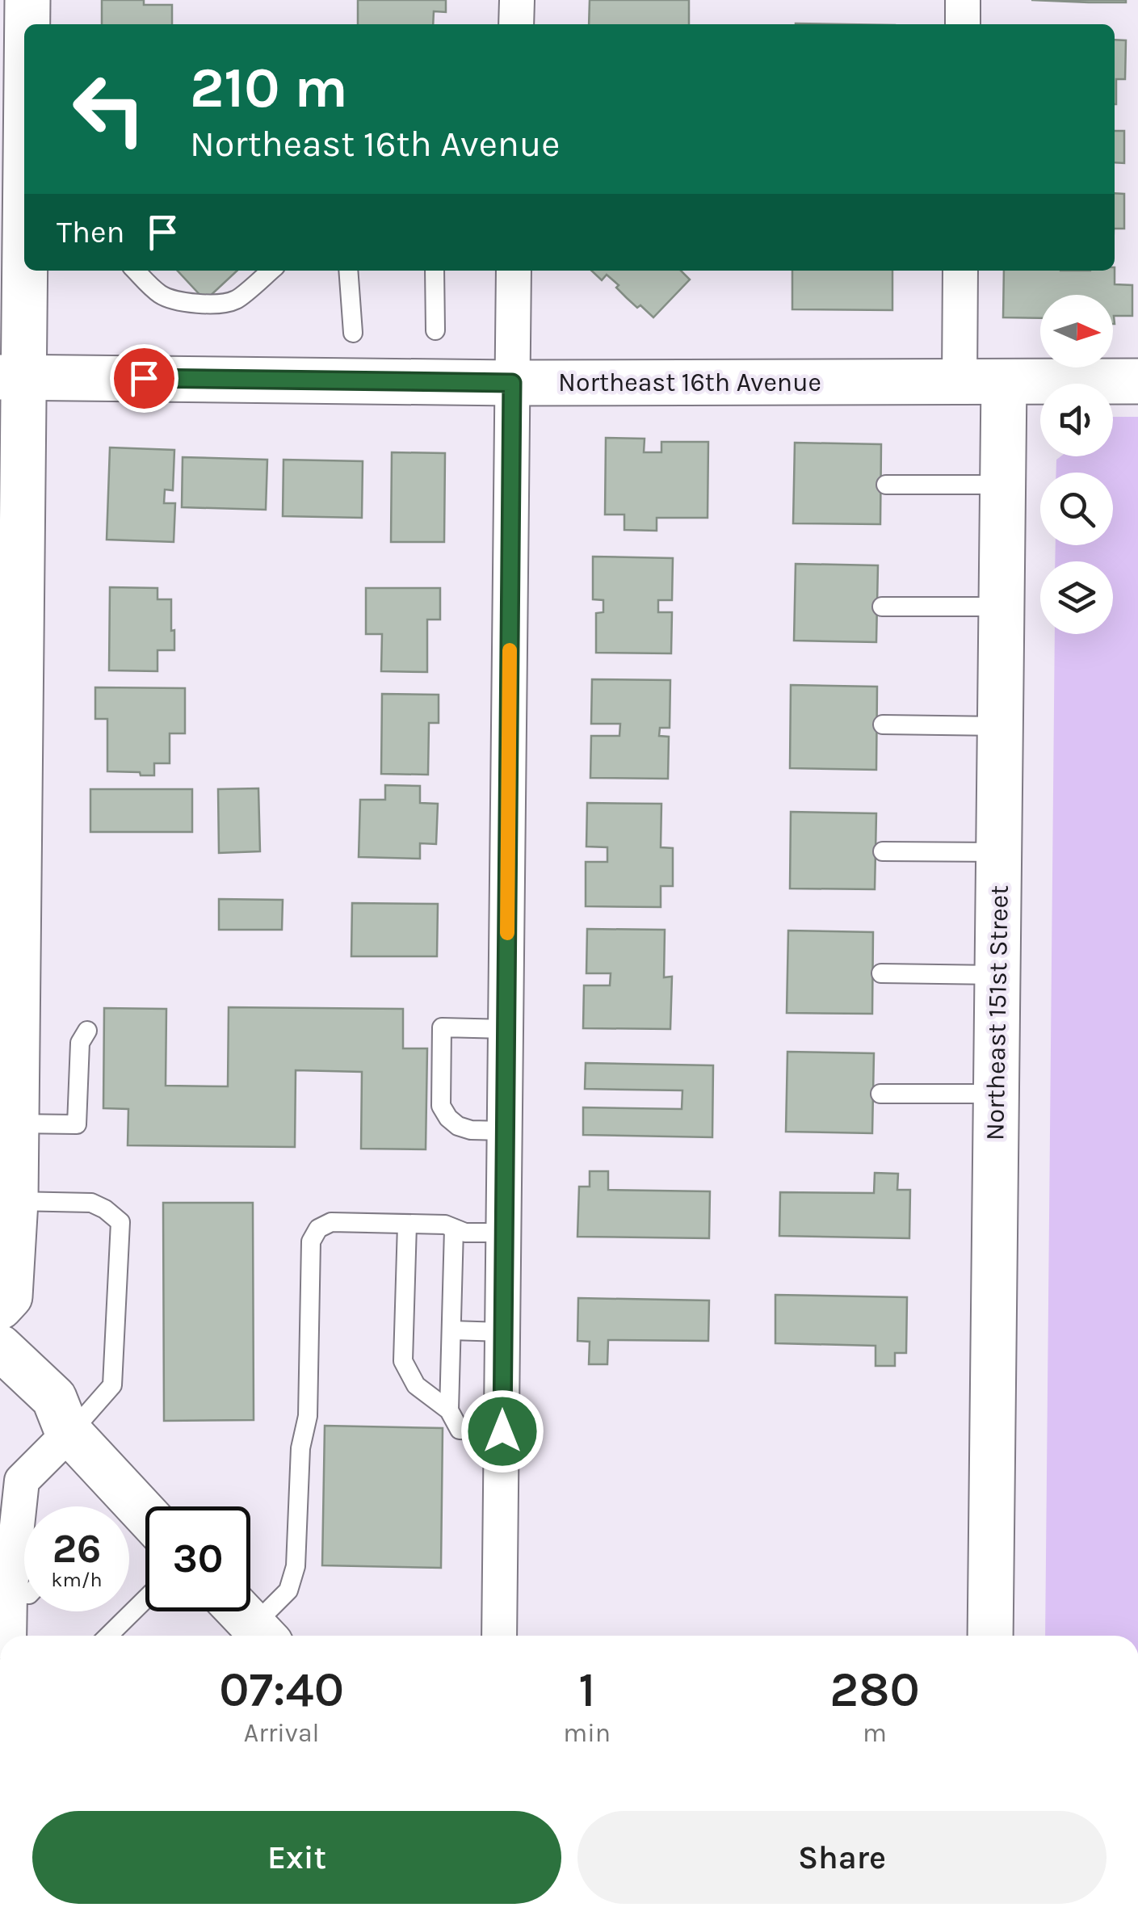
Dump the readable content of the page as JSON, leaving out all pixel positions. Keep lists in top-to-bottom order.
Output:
{
  "streets": {
    "street": ["Northeast 16th Avenue", "Northeast 151st Street"]
  },
  "crossings": [
    ["Northeast 16th Avenue", "Northeast 151st Street"]
  ],
  "north": "right",
  "page": {
    "turn": ["210 m", "Northeast 16th Avenue"],
    "then": "Then",
    "speed": "26 km/h",
    "limit": "30",
    "eta": [
      "07:40",
      "Arrival",
      "1",
      "min",
      "280",
      "m"
    ],
    "buttons": ["Exit", "Share"]
  }
}
